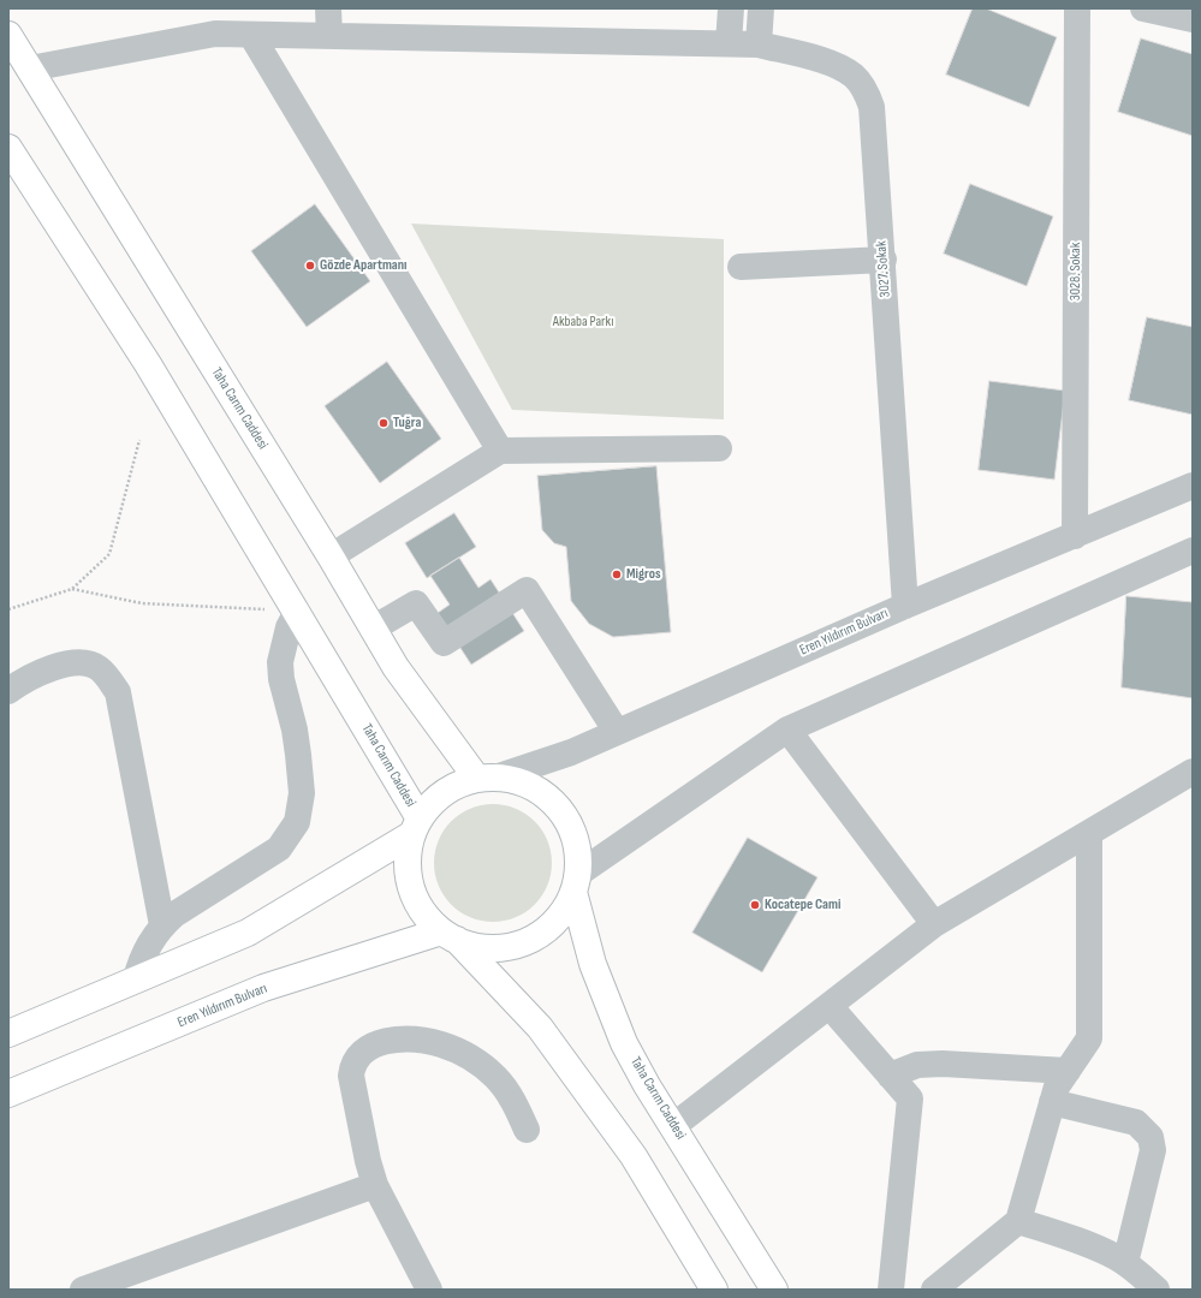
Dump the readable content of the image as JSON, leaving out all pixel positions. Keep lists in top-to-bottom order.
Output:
{
  "streets": {
    "main road": ["Taha Carım Caddesi", "Eren Yıldırım Bulvarı"],
    "street": ["3027. Sokak", "3028. Sokak"]
  },
  "crossings": [
    ["3027. Sokak", "Taha Carım Caddesi"],
    ["3027. Sokak", "Eren Yıldırım Bulvarı"],
    ["3028. Sokak", "Eren Yıldırım Bulvarı"],
    ["Taha Carım Caddesi", "Eren Yıldırım Bulvarı"]
  ],
  "parks": ["Akbaba Parkı"],
  "places": [
    "Gözde Apartmanı",
    "Tuğra",
    "Migros",
    "Kocatepe Cami"
  ]
}
